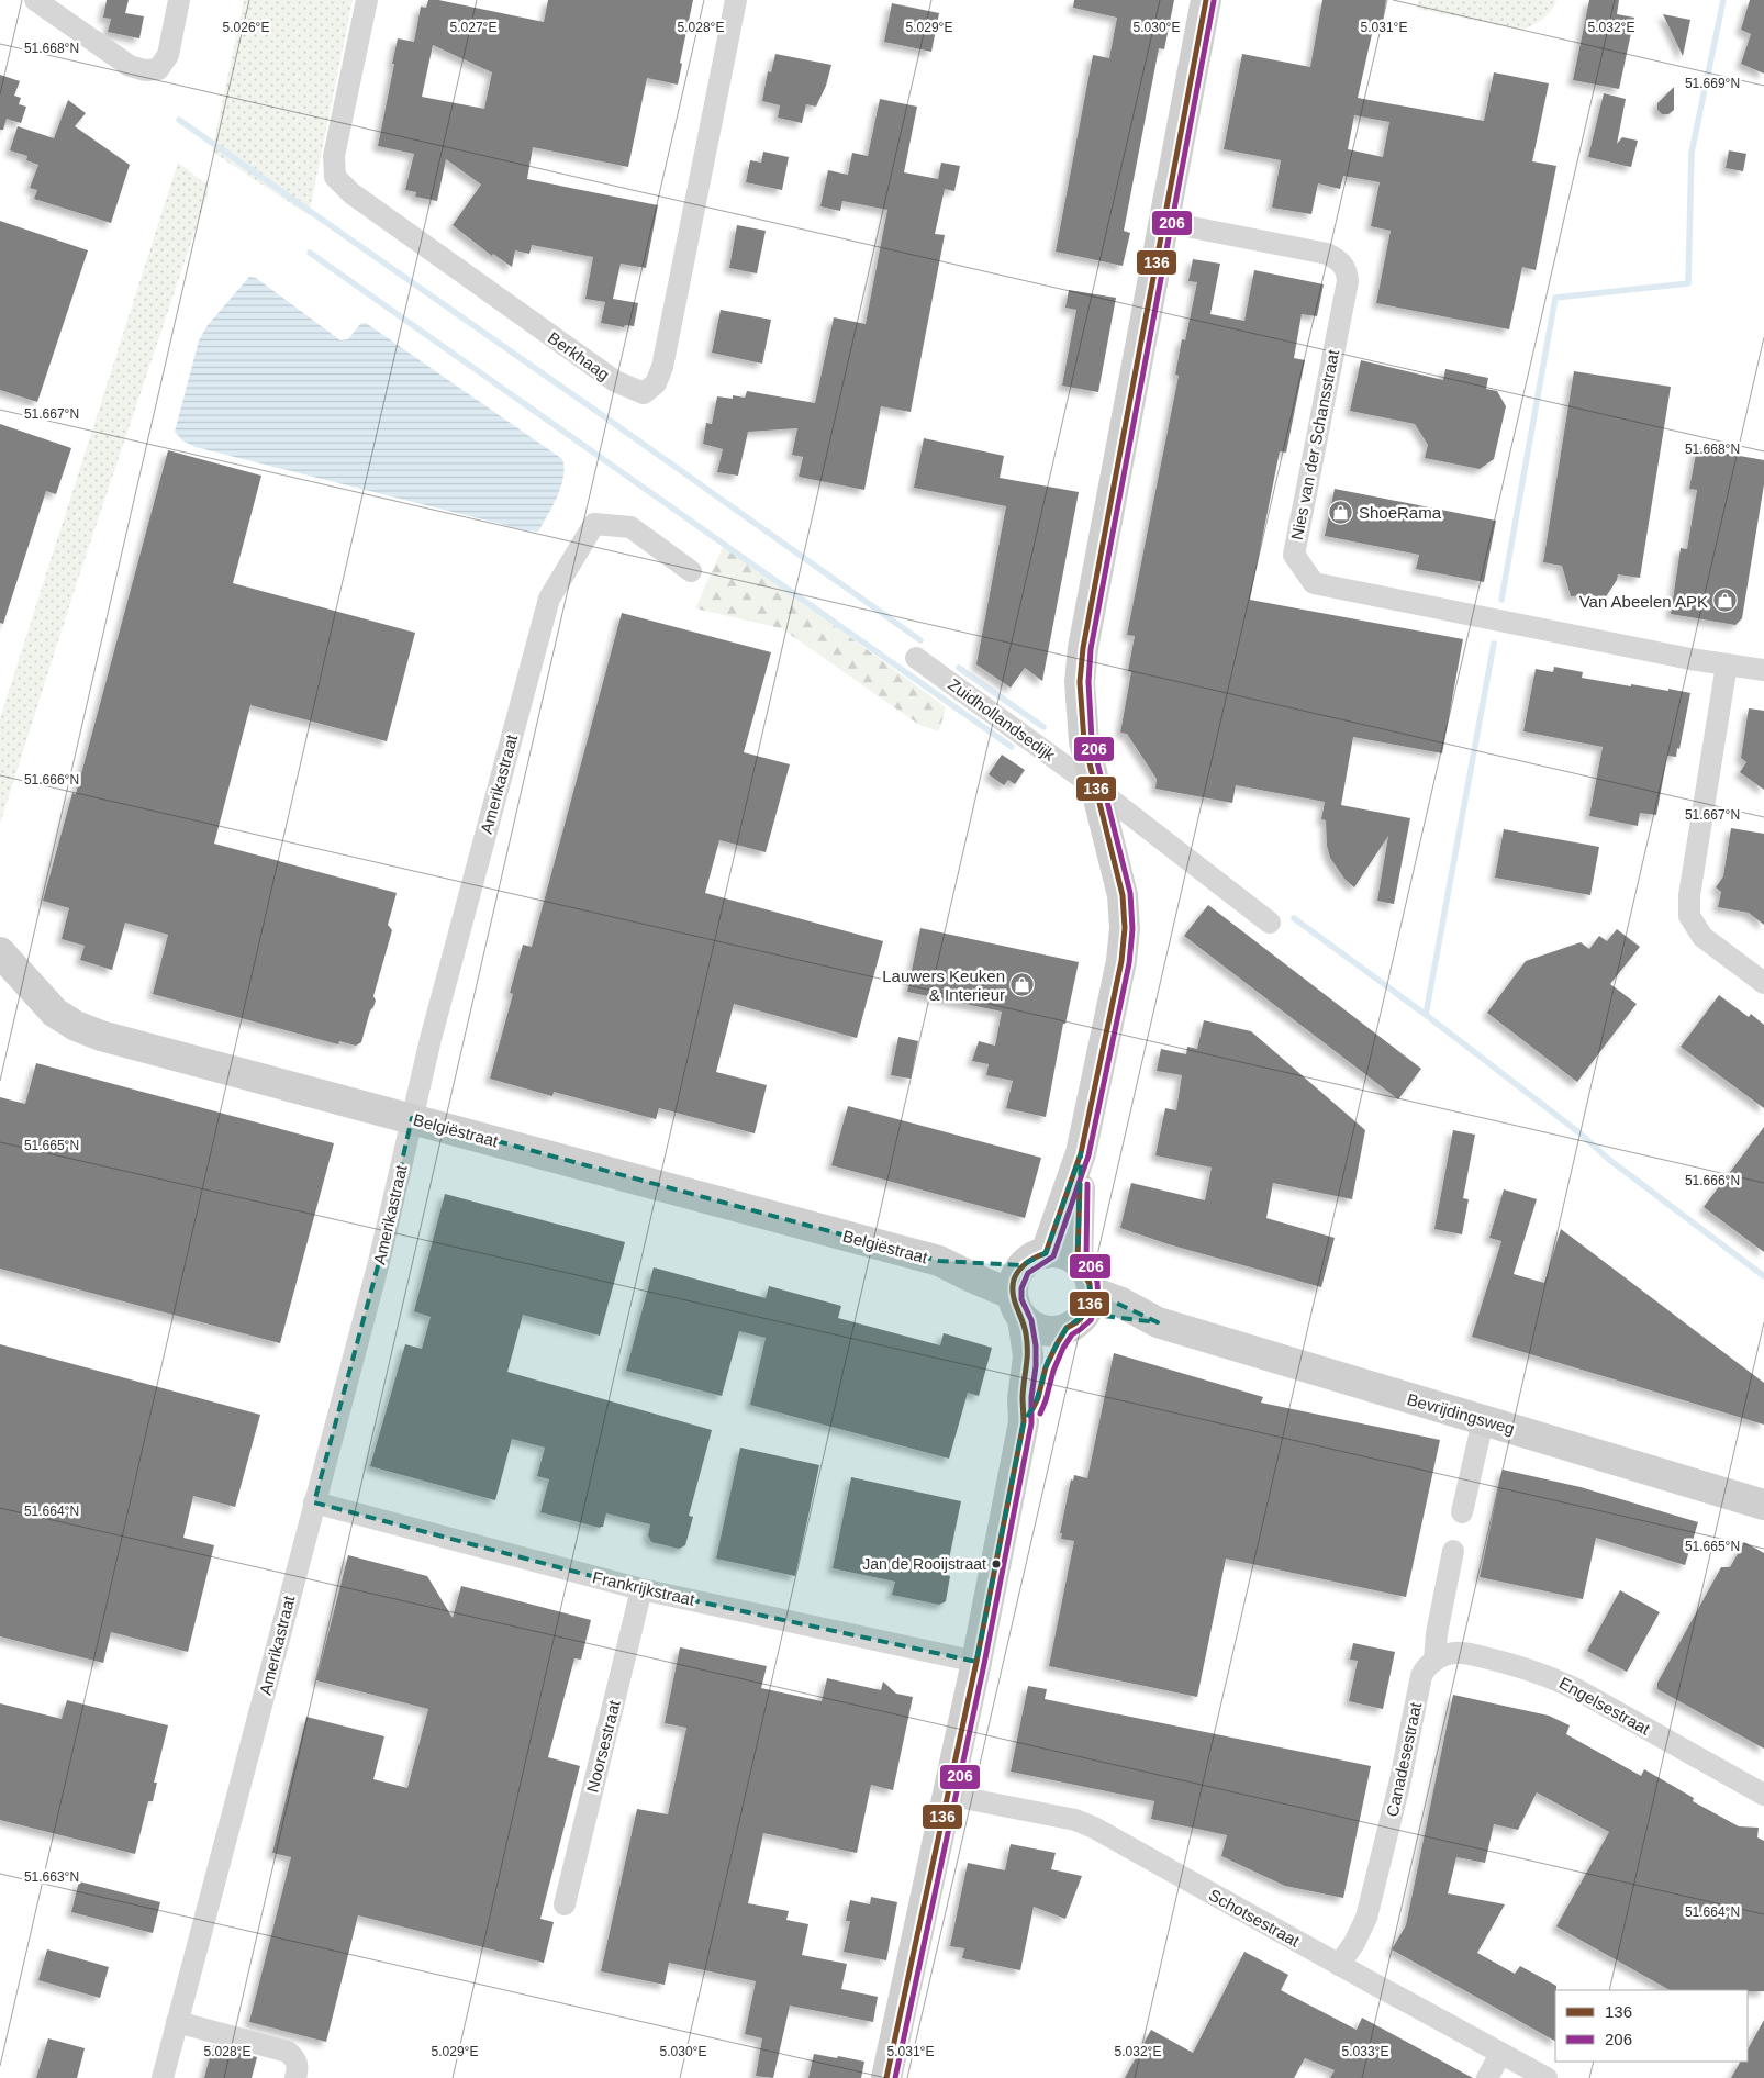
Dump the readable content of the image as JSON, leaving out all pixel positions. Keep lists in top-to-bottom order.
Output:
{
  "streets": {
    "street": [
      "Berkhaag",
      "Nies van der Schansstraat",
      "Zuidhollandsedijk",
      "Amerikastraat",
      "Belgiëstraat",
      "Bevrijdingsweg",
      "Frankrijkstraat",
      "Engelsestraat",
      "Noorsestraat",
      "Canadesestraat",
      "Schotsestraat"
    ]
  },
  "crossings": [
    ["Amerikastraat", "Belgiëstraat"],
    ["Amerikastraat", "Frankrijkstraat"],
    ["Belgiëstraat", "Bevrijdingsweg"],
    ["Frankrijkstraat", "Noorsestraat"],
    ["Engelsestraat", "Canadesestraat"],
    ["Canadesestraat", "Schotsestraat"]
  ],
  "places": {
    "shop": ["ShoeRama", "Van Abeelen APK", "Lauwers Keuken & Interieur"],
    "other": ["Jan de Rooijstraat"]
  },
  "lines": ["transit line 136", "transit line 206"],
  "legend": ["136", "206"],
  "coordinates": [
    "5.026°E",
    "5.027°E",
    "5.028°E",
    "5.029°E",
    "5.030°E",
    "5.031°E",
    "5.032°E",
    "51.668°N",
    "51.669°N",
    "51.667°N",
    "51.666°N",
    "51.665°N",
    "51.664°N",
    "51.663°N",
    "5.033°E"
  ]
}
